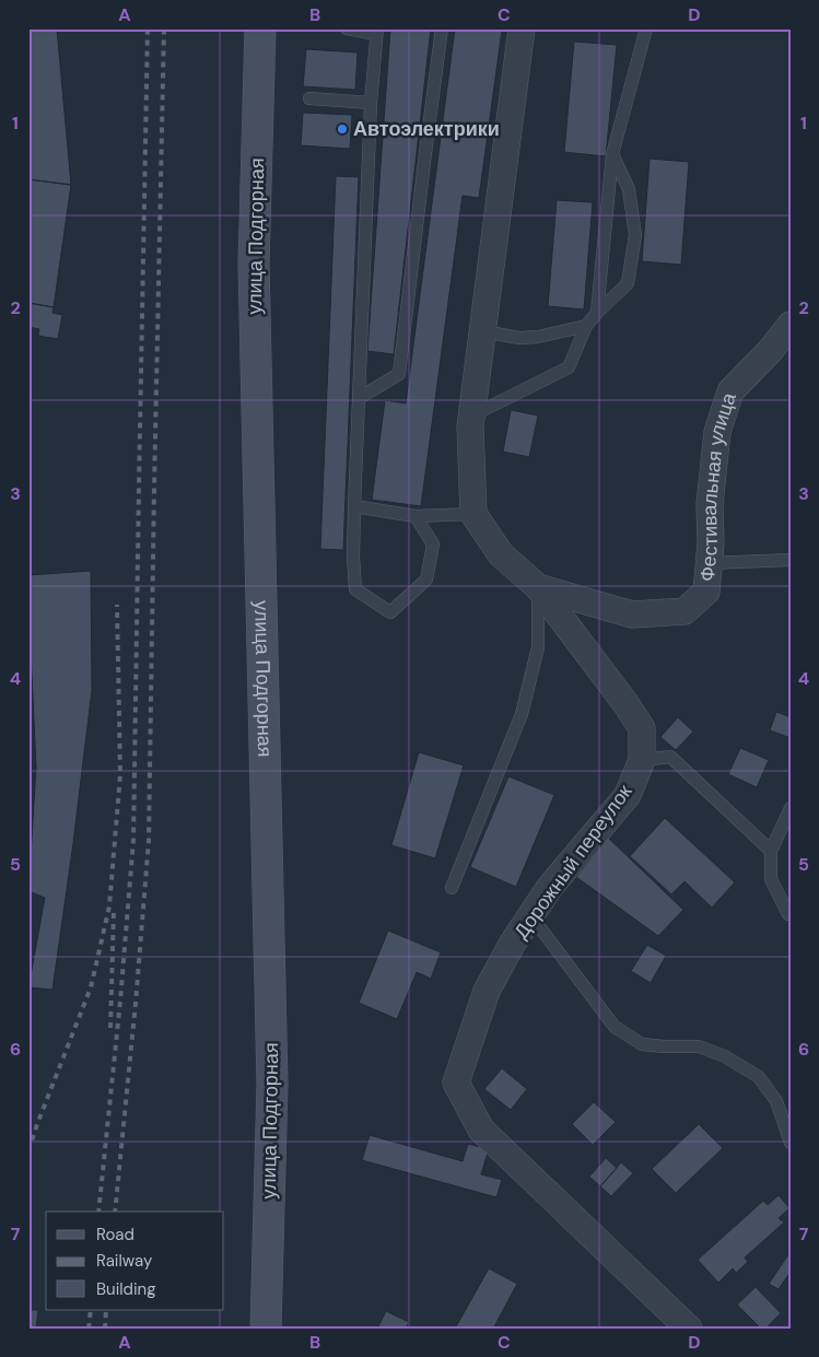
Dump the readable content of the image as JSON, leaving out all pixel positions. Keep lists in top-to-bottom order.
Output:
{
  "streets": {
    "main road": ["улица Подгорная"],
    "street": ["Фестивальная улица", "Дорожный переулок"]
  },
  "crossings": [
    ["Фестивальная улица", "Дорожный переулок"]
  ],
  "places": ["Автоэлектрики"],
  "legend": ["Road", "Railway", "Building"],
  "grid": {
    "columns": [
      "A",
      "B",
      "C",
      "D"
    ],
    "rows": [
      "1",
      "2",
      "3",
      "4",
      "5",
      "6",
      "7"
    ]
  }
}
